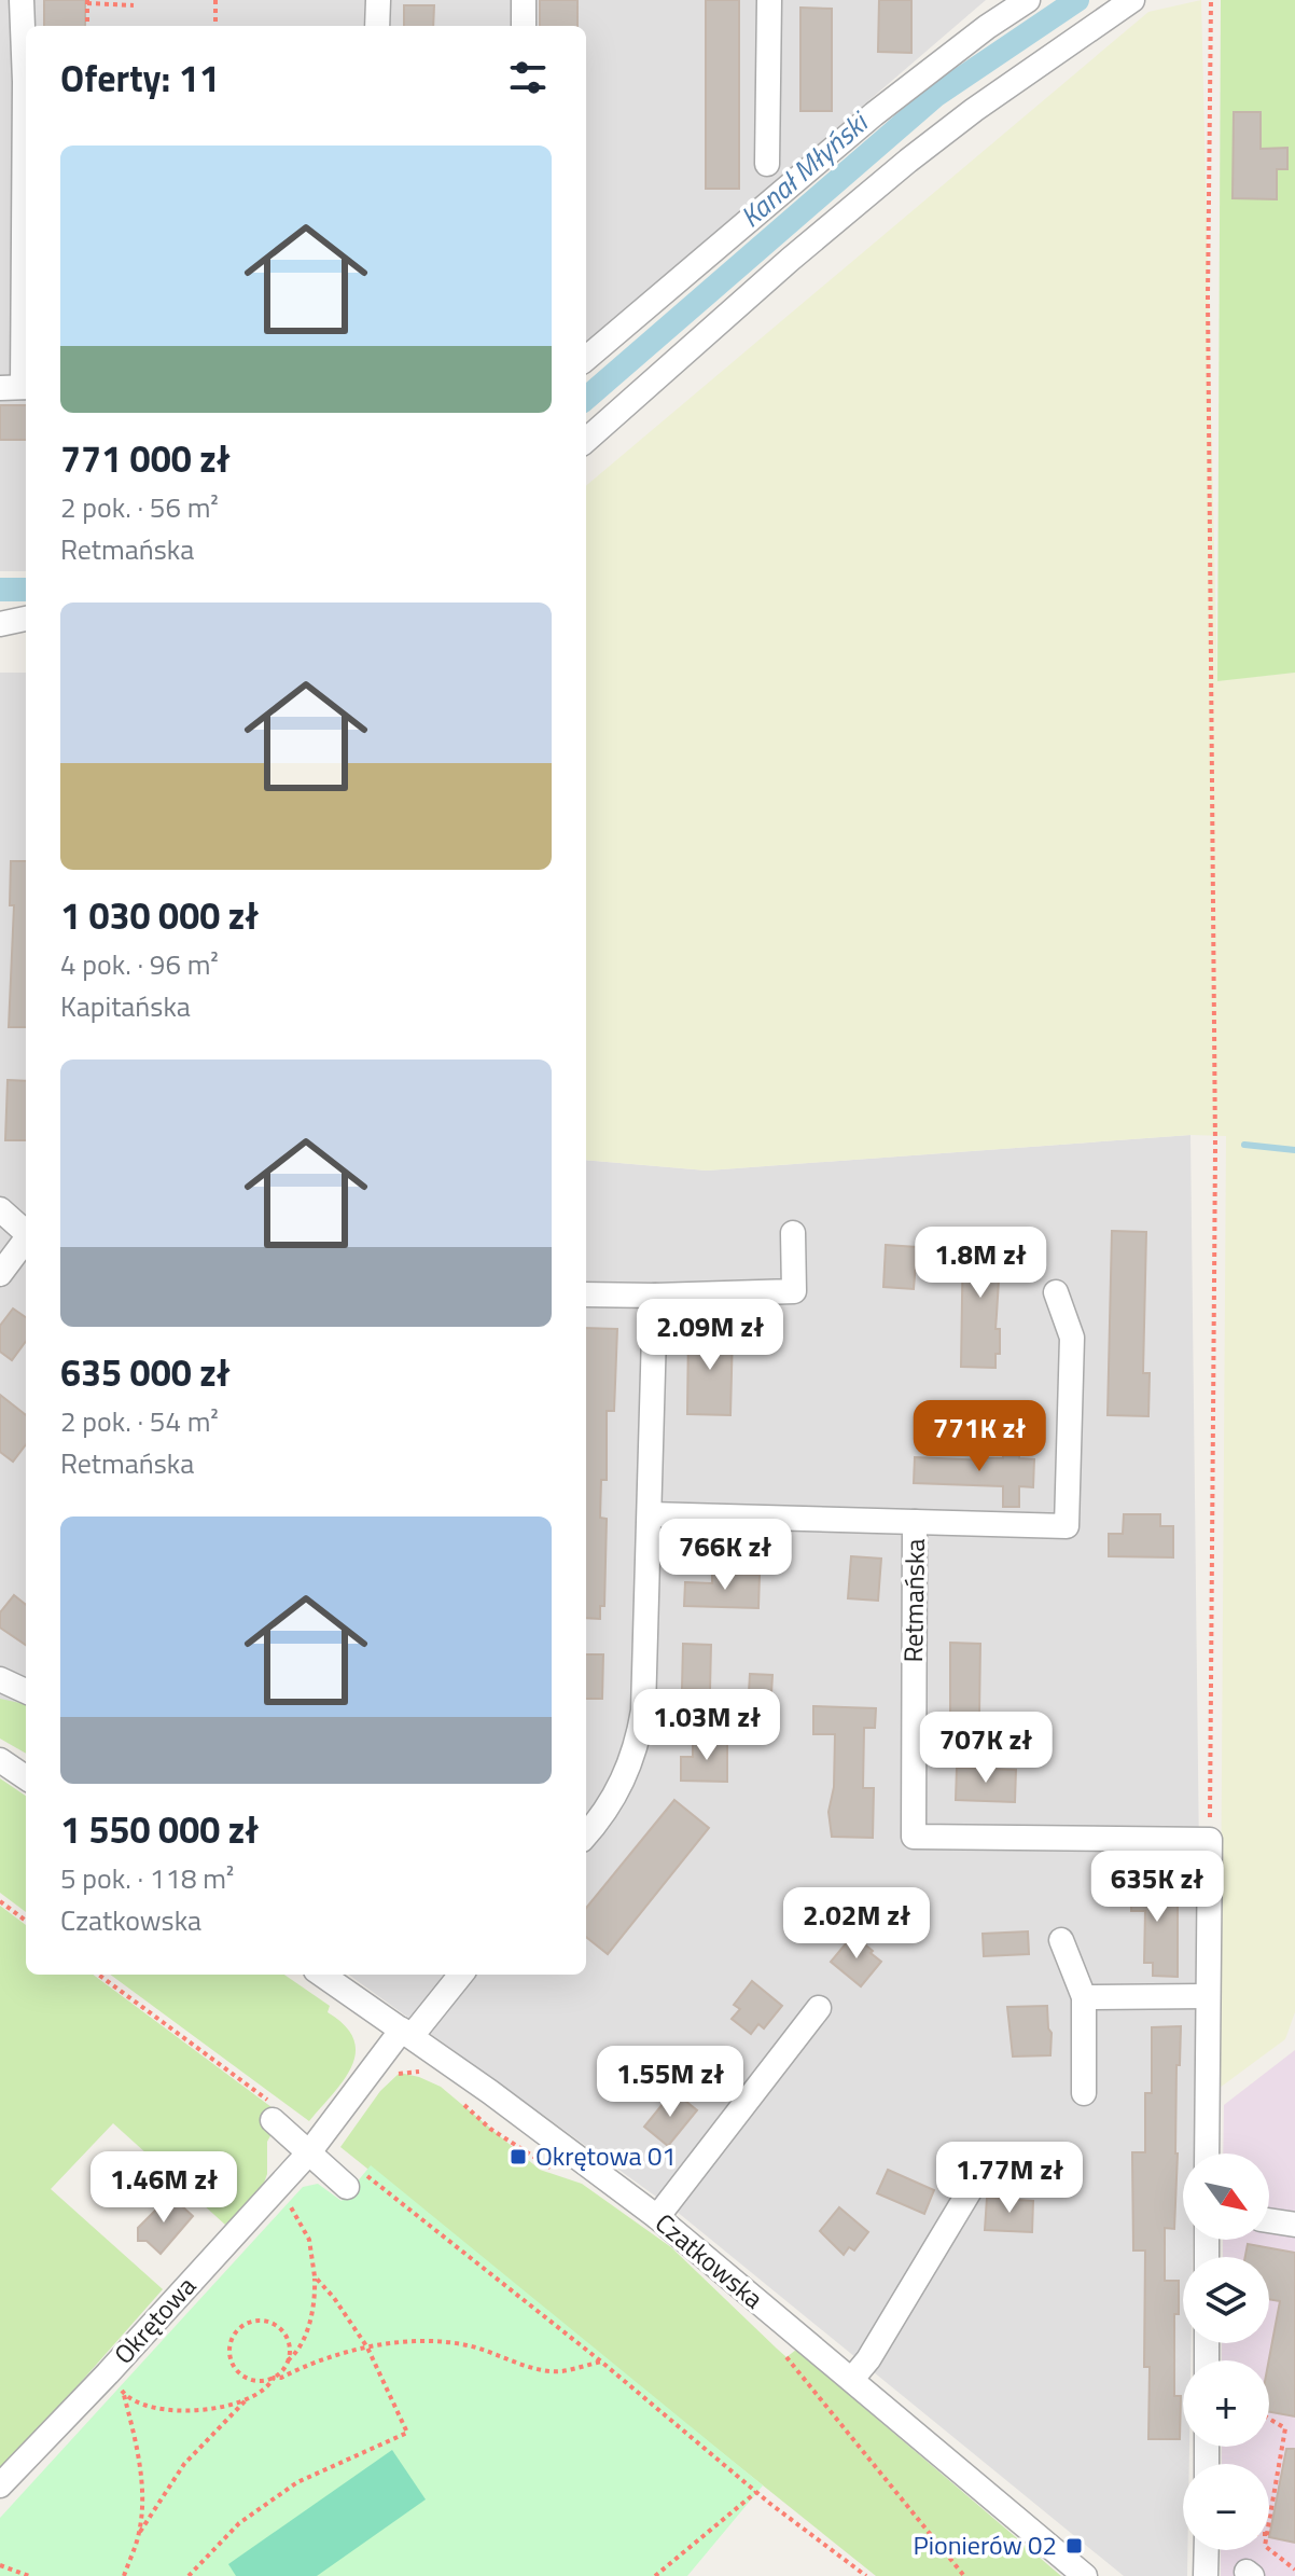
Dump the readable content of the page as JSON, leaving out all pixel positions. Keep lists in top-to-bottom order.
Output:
{
  "streets": {
    "street": ["Retmańska", "Czatkowska", "Okrętowa"]
  },
  "crossings": [
    ["Czatkowska", "Okrętowa"]
  ],
  "water": ["Kanał Młyński"],
  "places": {
    "transit": ["Okrętowa 01", "Pionierów 02"]
  },
  "north": "bottom right",
  "page": {
    "heading": "Oferty: 11",
    "list": [
      {
        "name": "771 000 zł",
        "note": "2 pok. · 56 m² · Retmańska"
      },
      {
        "name": "1 030 000 zł",
        "note": "4 pok. · 96 m² · Kapitańska"
      },
      {
        "name": "635 000 zł",
        "note": "2 pok. · 54 m² · Retmańska"
      },
      {
        "name": "1 550 000 zł",
        "note": "5 pok. · 118 m² · Czatkowska"
      }
    ],
    "price": [
      "1.8M zł",
      "2.09M zł",
      "771K zł",
      "766K zł",
      "1.03M zł",
      "707K zł",
      "635K zł",
      "2.02M zł",
      "1.55M zł",
      "1.77M zł",
      "1.46M zł"
    ],
    "map_buttons": ["+", "−"]
  }
}
